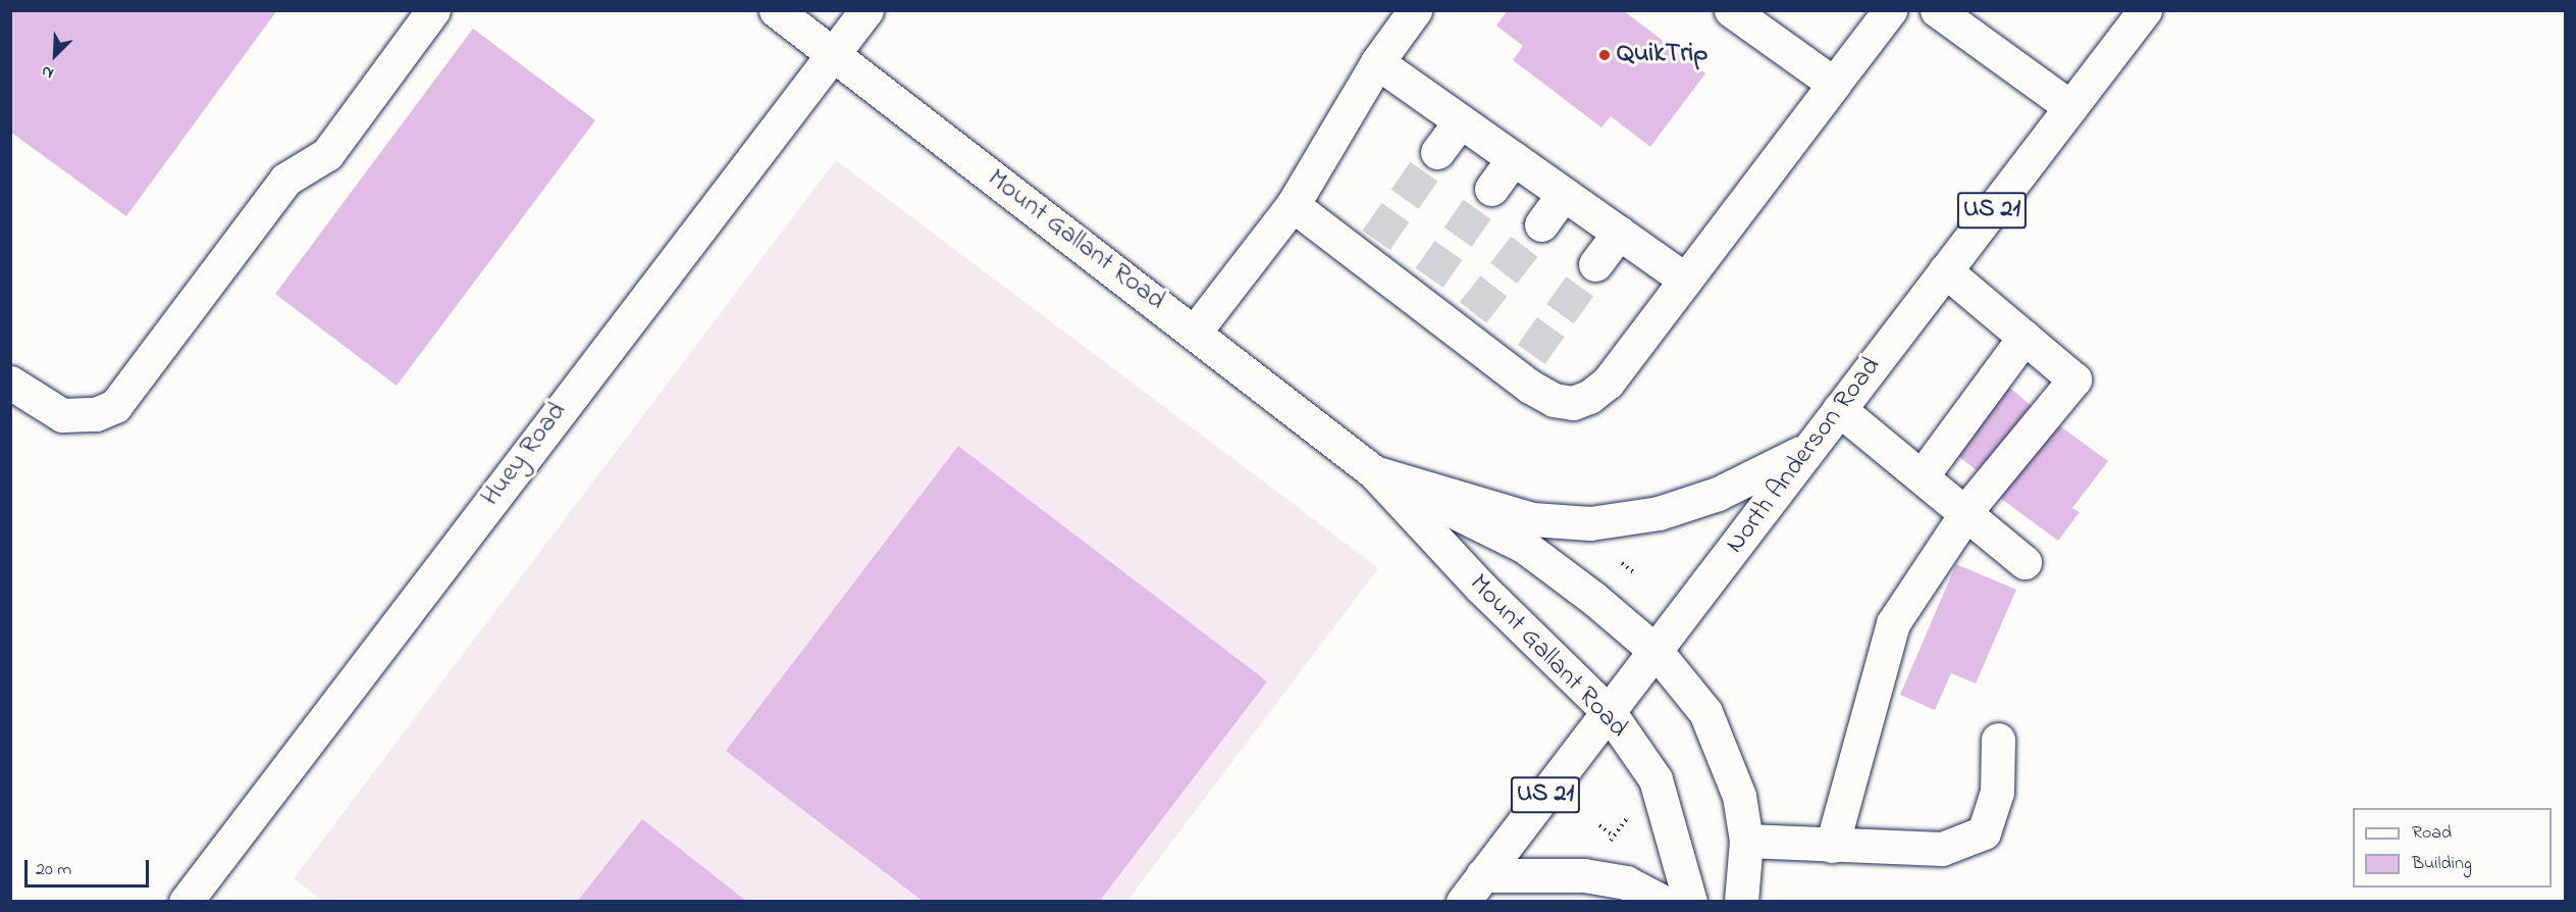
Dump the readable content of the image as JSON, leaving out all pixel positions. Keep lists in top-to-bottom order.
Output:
{
  "streets": {
    "street": [
      "US 21",
      "Mount Gallant Road",
      "Huey Road",
      "North Anderson Road"
    ]
  },
  "crossings": [
    ["Mount Gallant Road", "Huey Road"],
    ["Mount Gallant Road", "North Anderson Road"]
  ],
  "places": ["QuikTrip"],
  "legend": ["Road", "Building"],
  "scale_bar": "20 m",
  "north": "bottom left"
}
